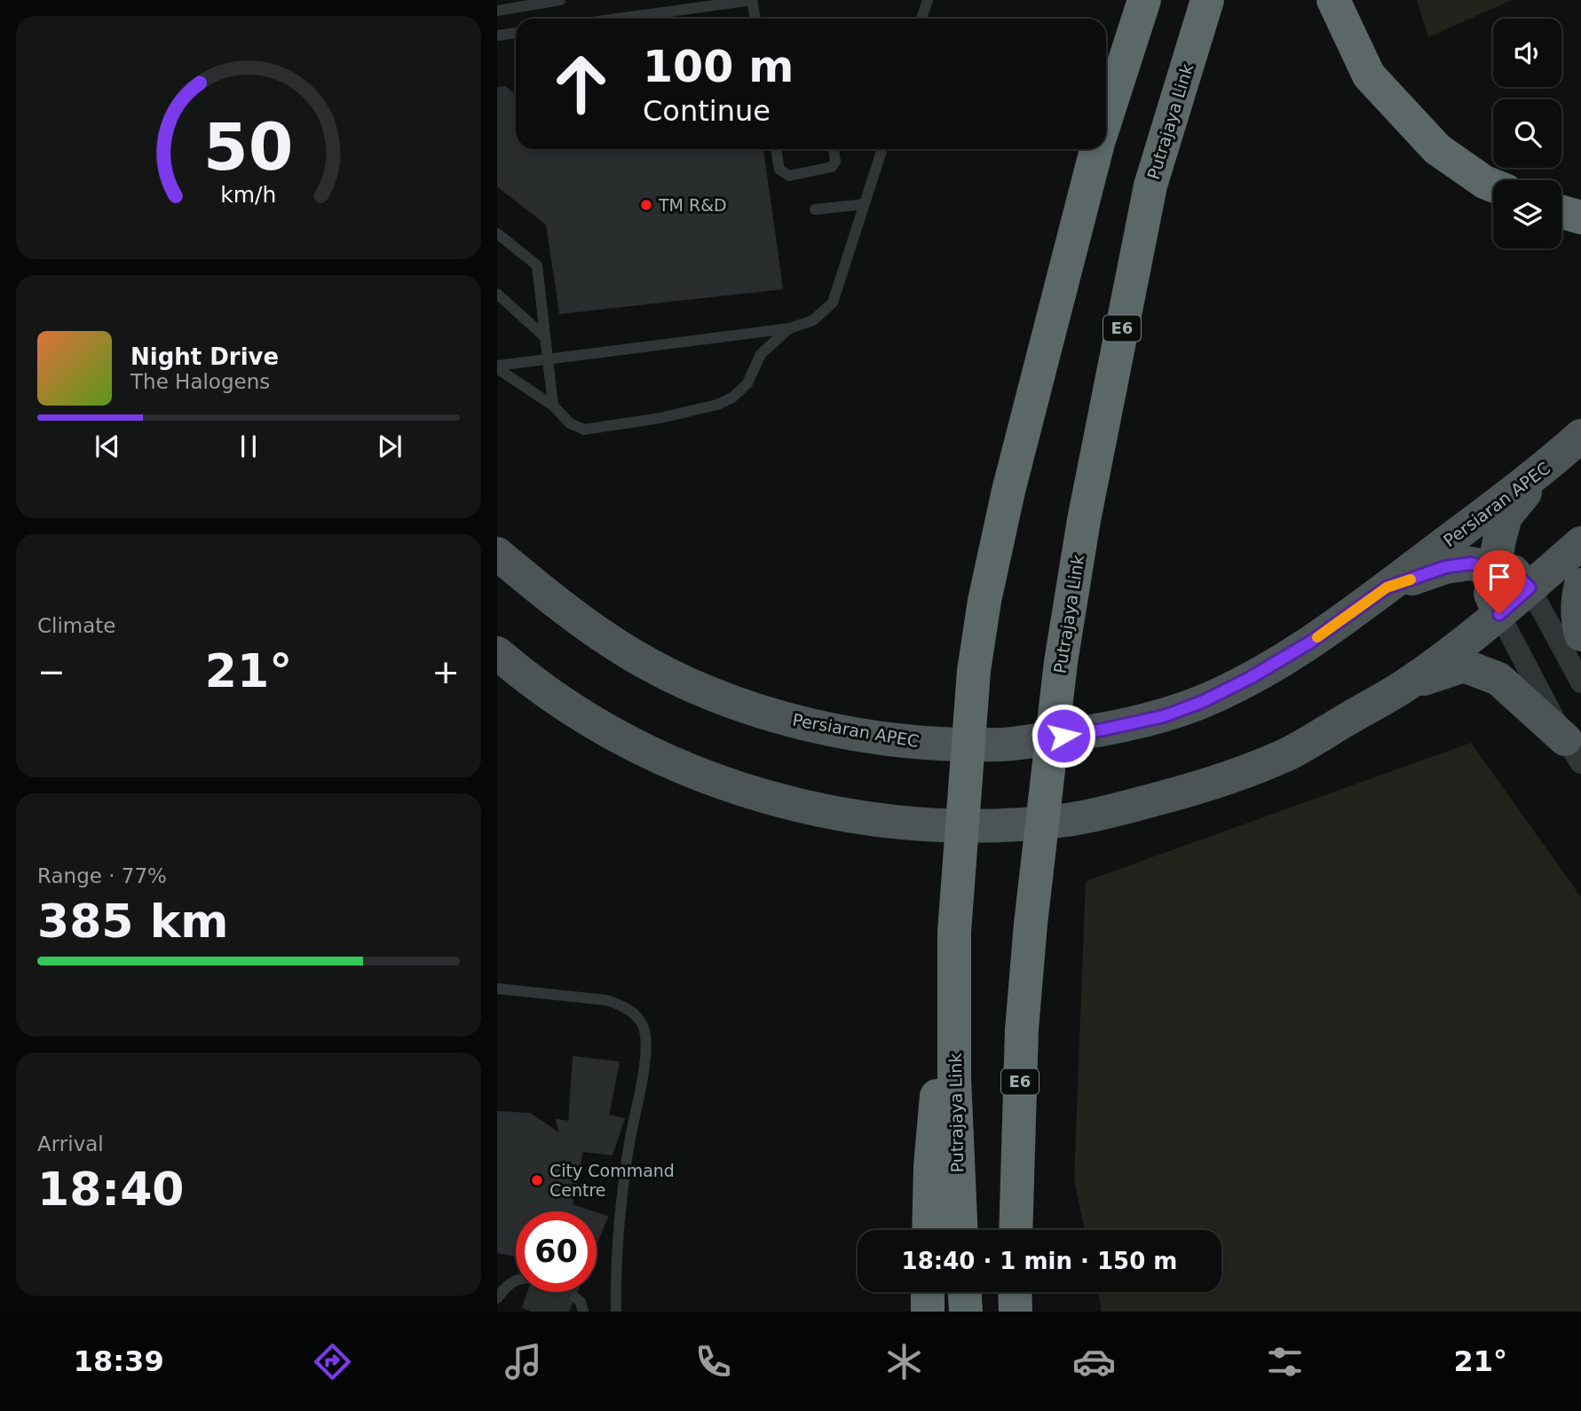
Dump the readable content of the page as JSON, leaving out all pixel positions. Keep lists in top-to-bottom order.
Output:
{
  "streets": {
    "highway": ["Putrajaya Link", "E6"],
    "main road": ["Persiaran APEC"]
  },
  "places": ["TM R&D", "City Command Centre"],
  "page": {
    "turn": ["100 m", "Continue"],
    "song": ["Night Drive", "The Halogens"],
    "tile": [
      "Climate",
      ["Range · 77%", "385 km"],
      ["Arrival", "18:40"]
    ],
    "heat": ["−", "21°", "+"],
    "limit": "60",
    "trip": "18:40 · 1 min · 150 m",
    "tabs": ["18:39", "21°"],
    "gauge": ["50", "km/h"]
  }
}
